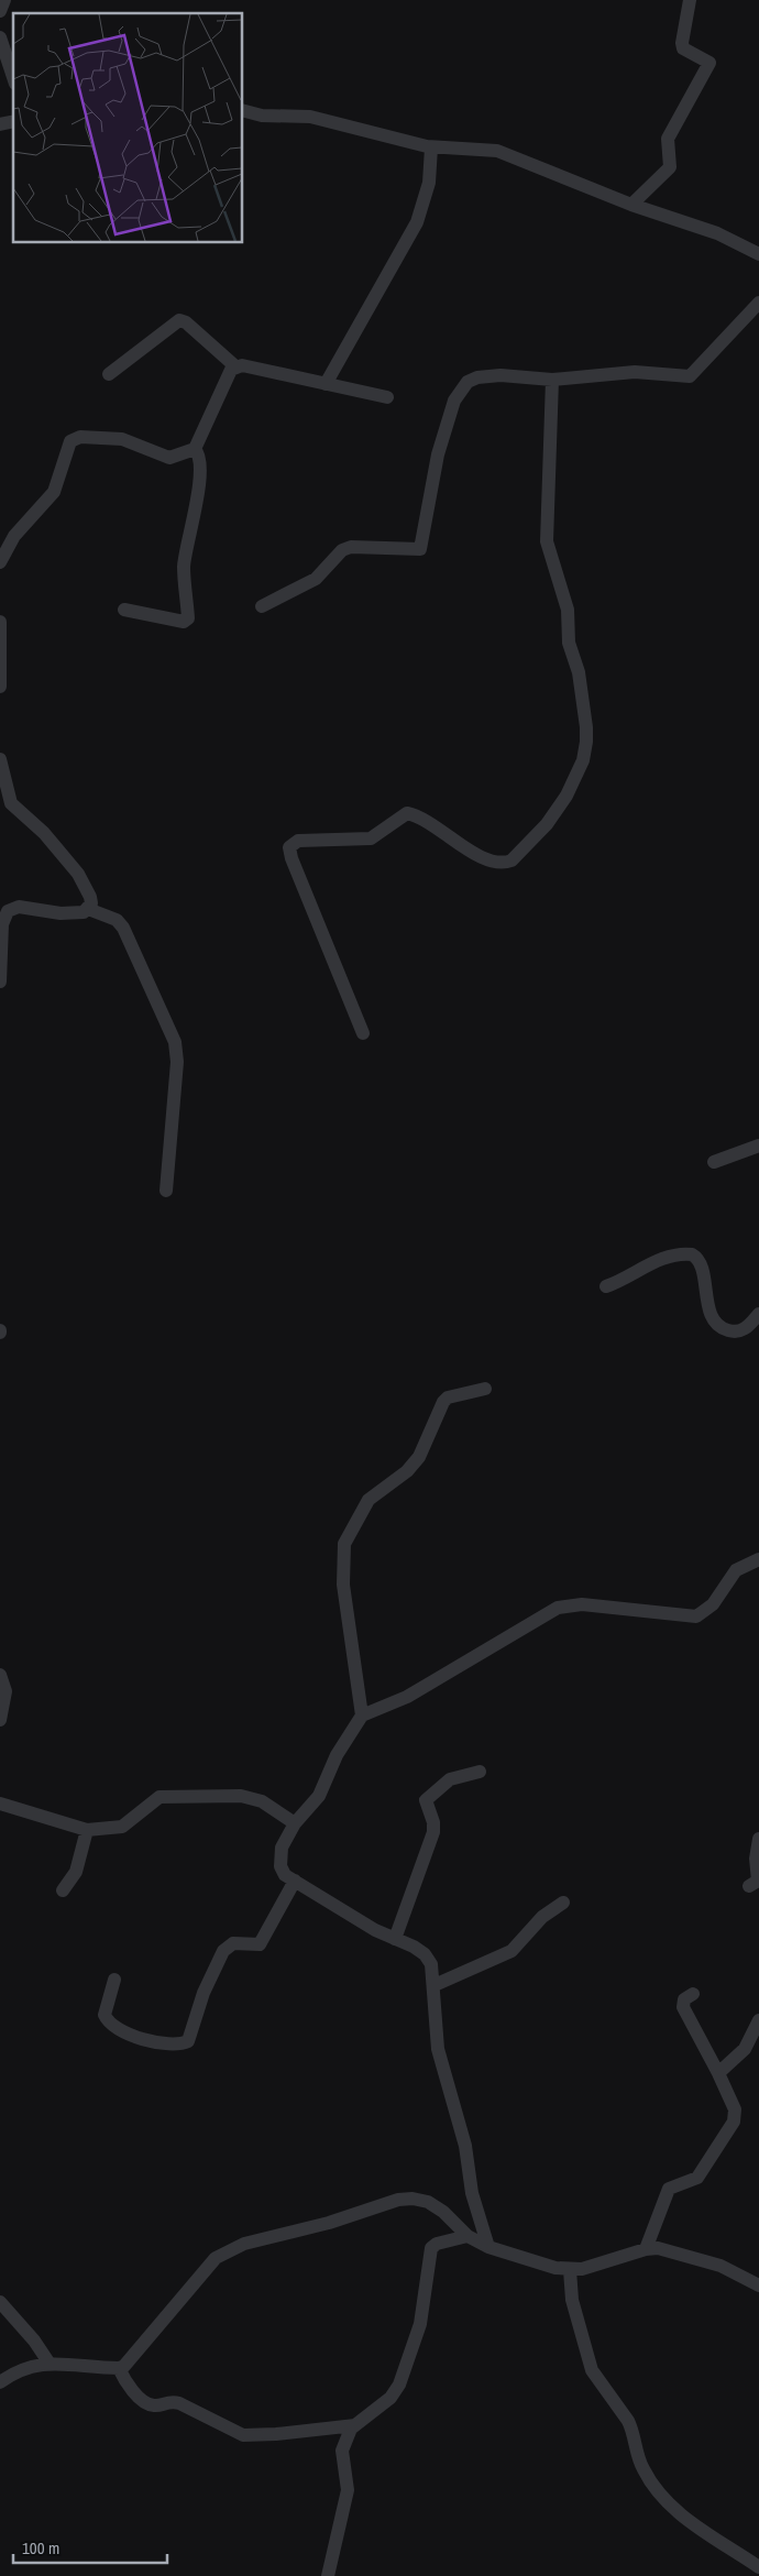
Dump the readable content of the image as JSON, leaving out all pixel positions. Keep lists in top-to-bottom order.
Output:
{
  "scale_bar": "100 m"
}
